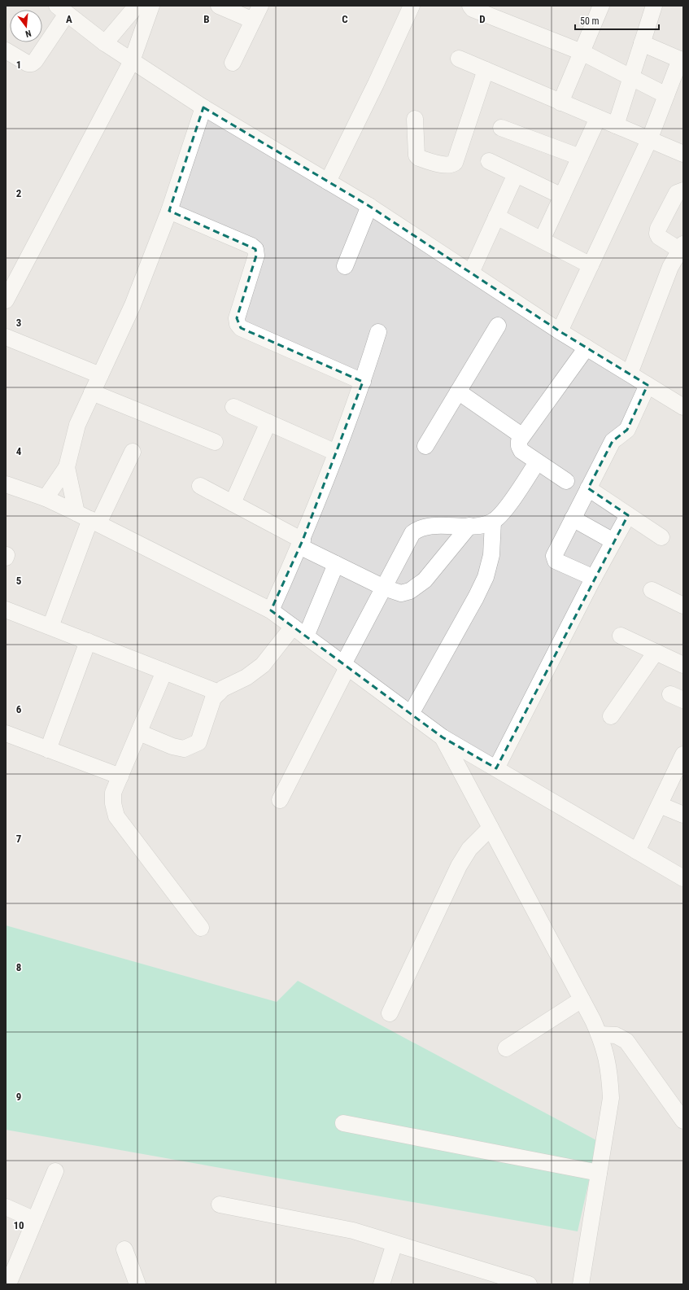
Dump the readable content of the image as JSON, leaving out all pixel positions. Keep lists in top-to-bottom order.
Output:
{
  "scale_bar": "50 m",
  "north": "bottom",
  "grid": {
    "columns": [
      "A",
      "B",
      "C",
      "D"
    ],
    "rows": [
      "1",
      "2",
      "3",
      "4",
      "5",
      "6",
      "7",
      "8",
      "9",
      "10"
    ]
  }
}
